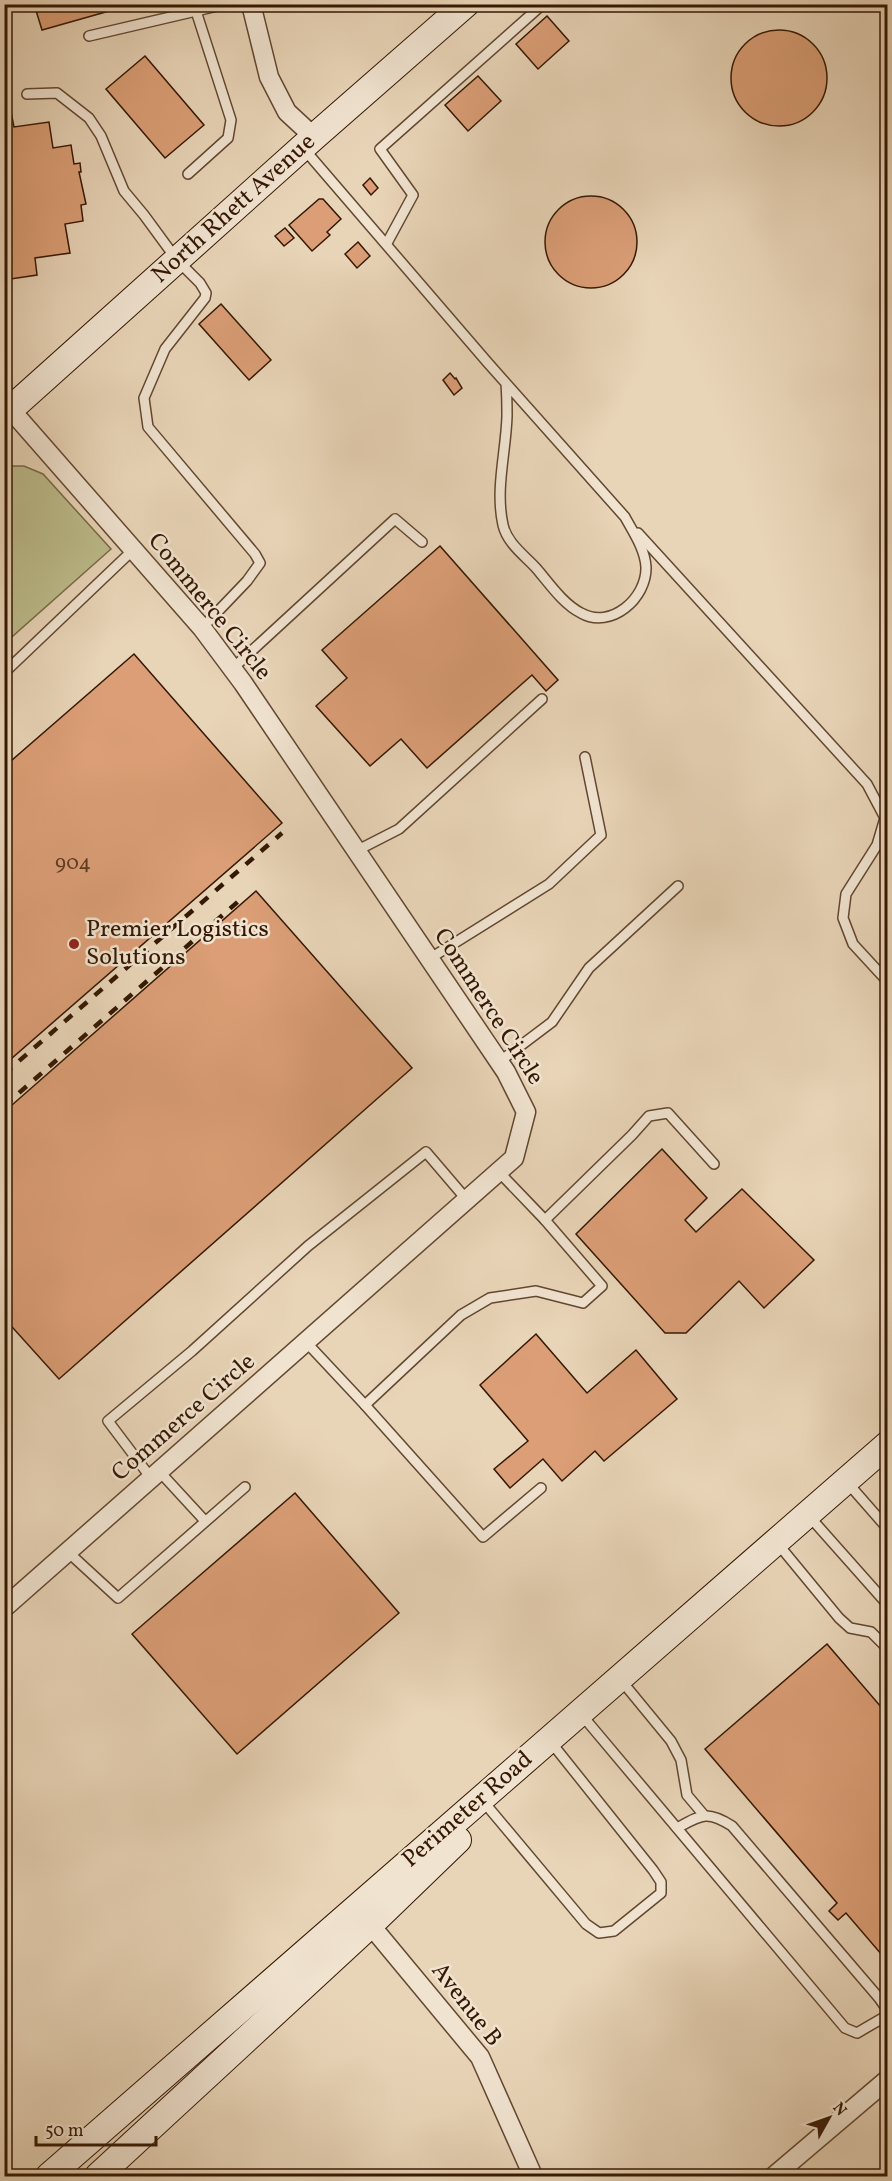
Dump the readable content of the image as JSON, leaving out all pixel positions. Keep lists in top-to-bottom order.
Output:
{
  "streets": {
    "street": [
      "North Rhett Avenue",
      "Commerce Circle",
      "Perimeter Road",
      "Avenue B"
    ]
  },
  "crossings": [
    ["North Rhett Avenue", "Commerce Circle"],
    ["Perimeter Road", "Avenue B"]
  ],
  "places": ["Premier Logistics Solutions"],
  "house_numbers": ["904"],
  "scale_bar": "50 m",
  "north": "top right"
}
